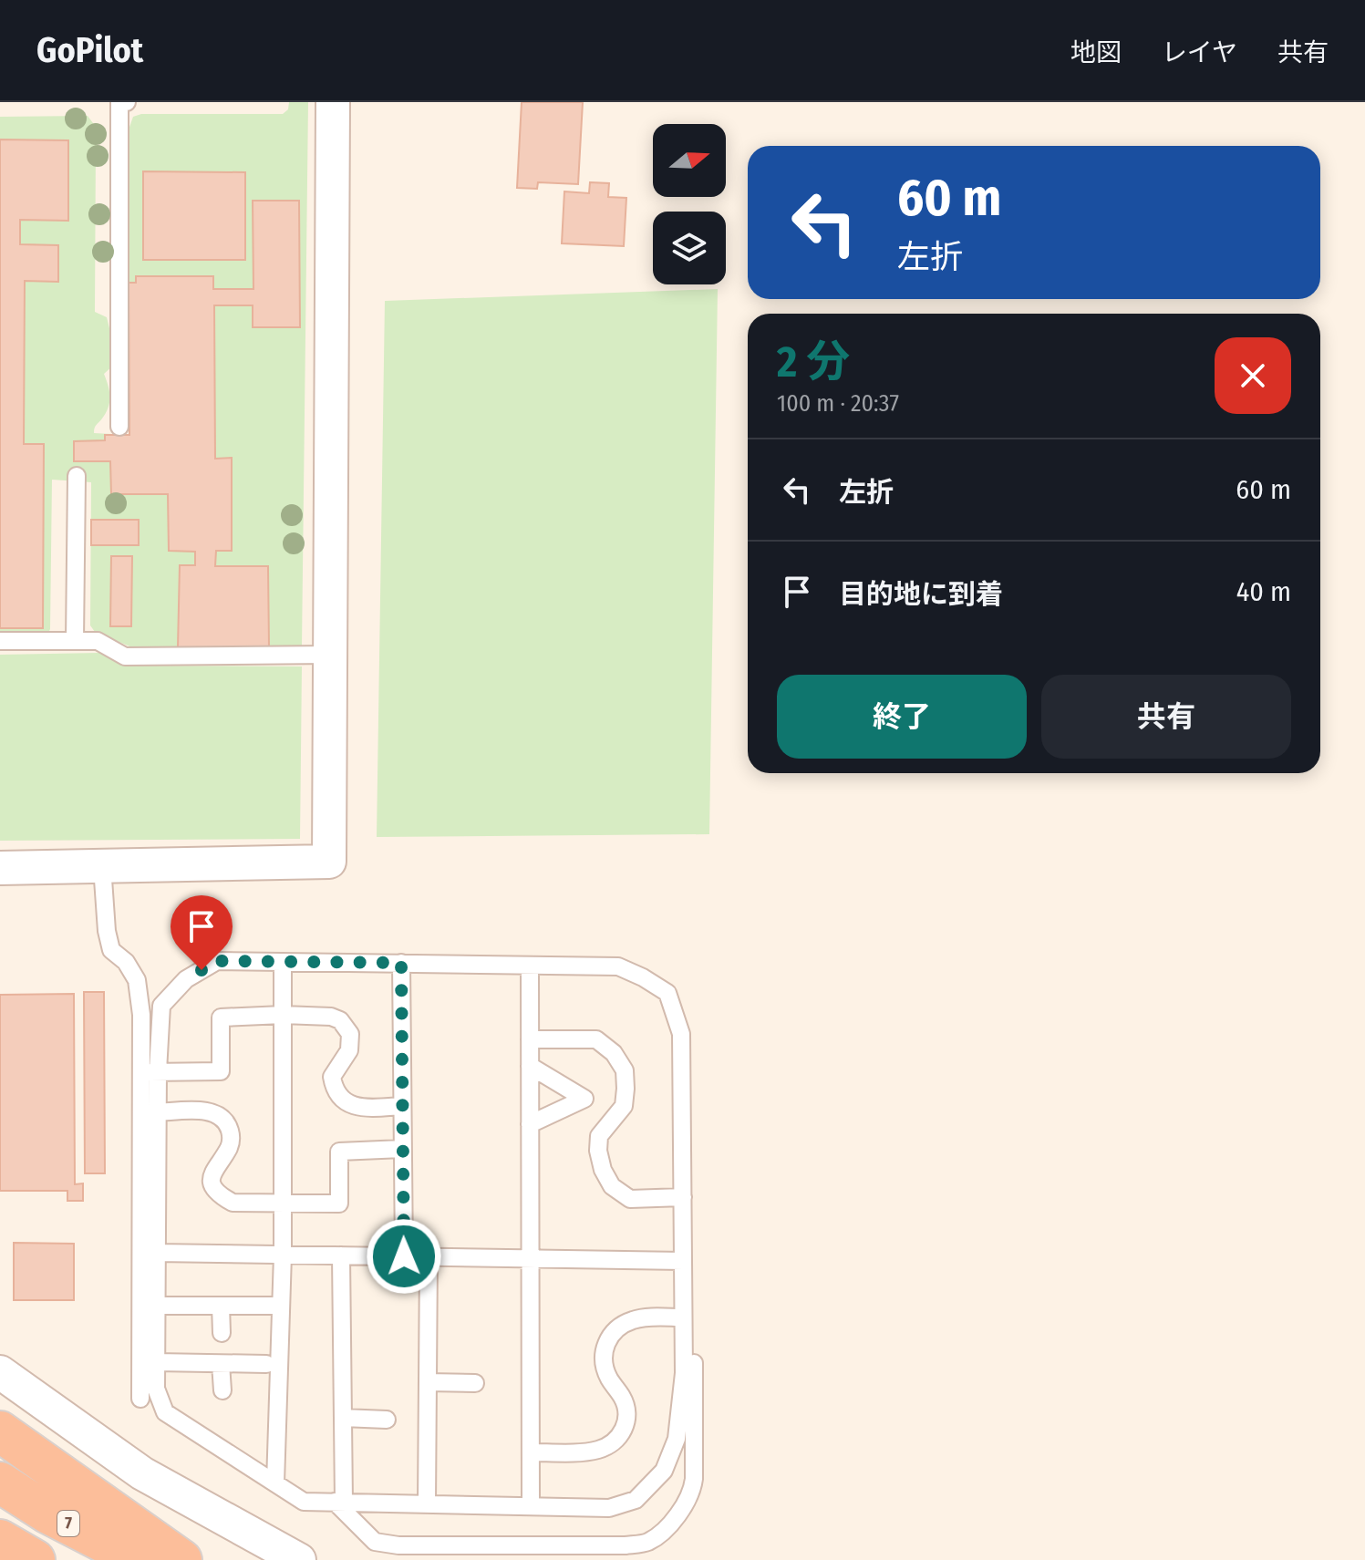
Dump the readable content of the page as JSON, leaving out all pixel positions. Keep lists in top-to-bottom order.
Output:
{
  "streets": {
    "highway": ["7"]
  },
  "north": "right",
  "page": {
    "header": "GoPilot",
    "nav": ["地図", "レイヤ", "共有"],
    "turn": ["60 m", "左折"],
    "heading": ["2 分", "100 m · 20:37"],
    "list": [
      {
        "name": "左折",
        "value": "60 m"
      },
      {
        "name": "目的地に到着",
        "value": "40 m"
      }
    ],
    "buttons": ["終了", "共有"]
  }
}
